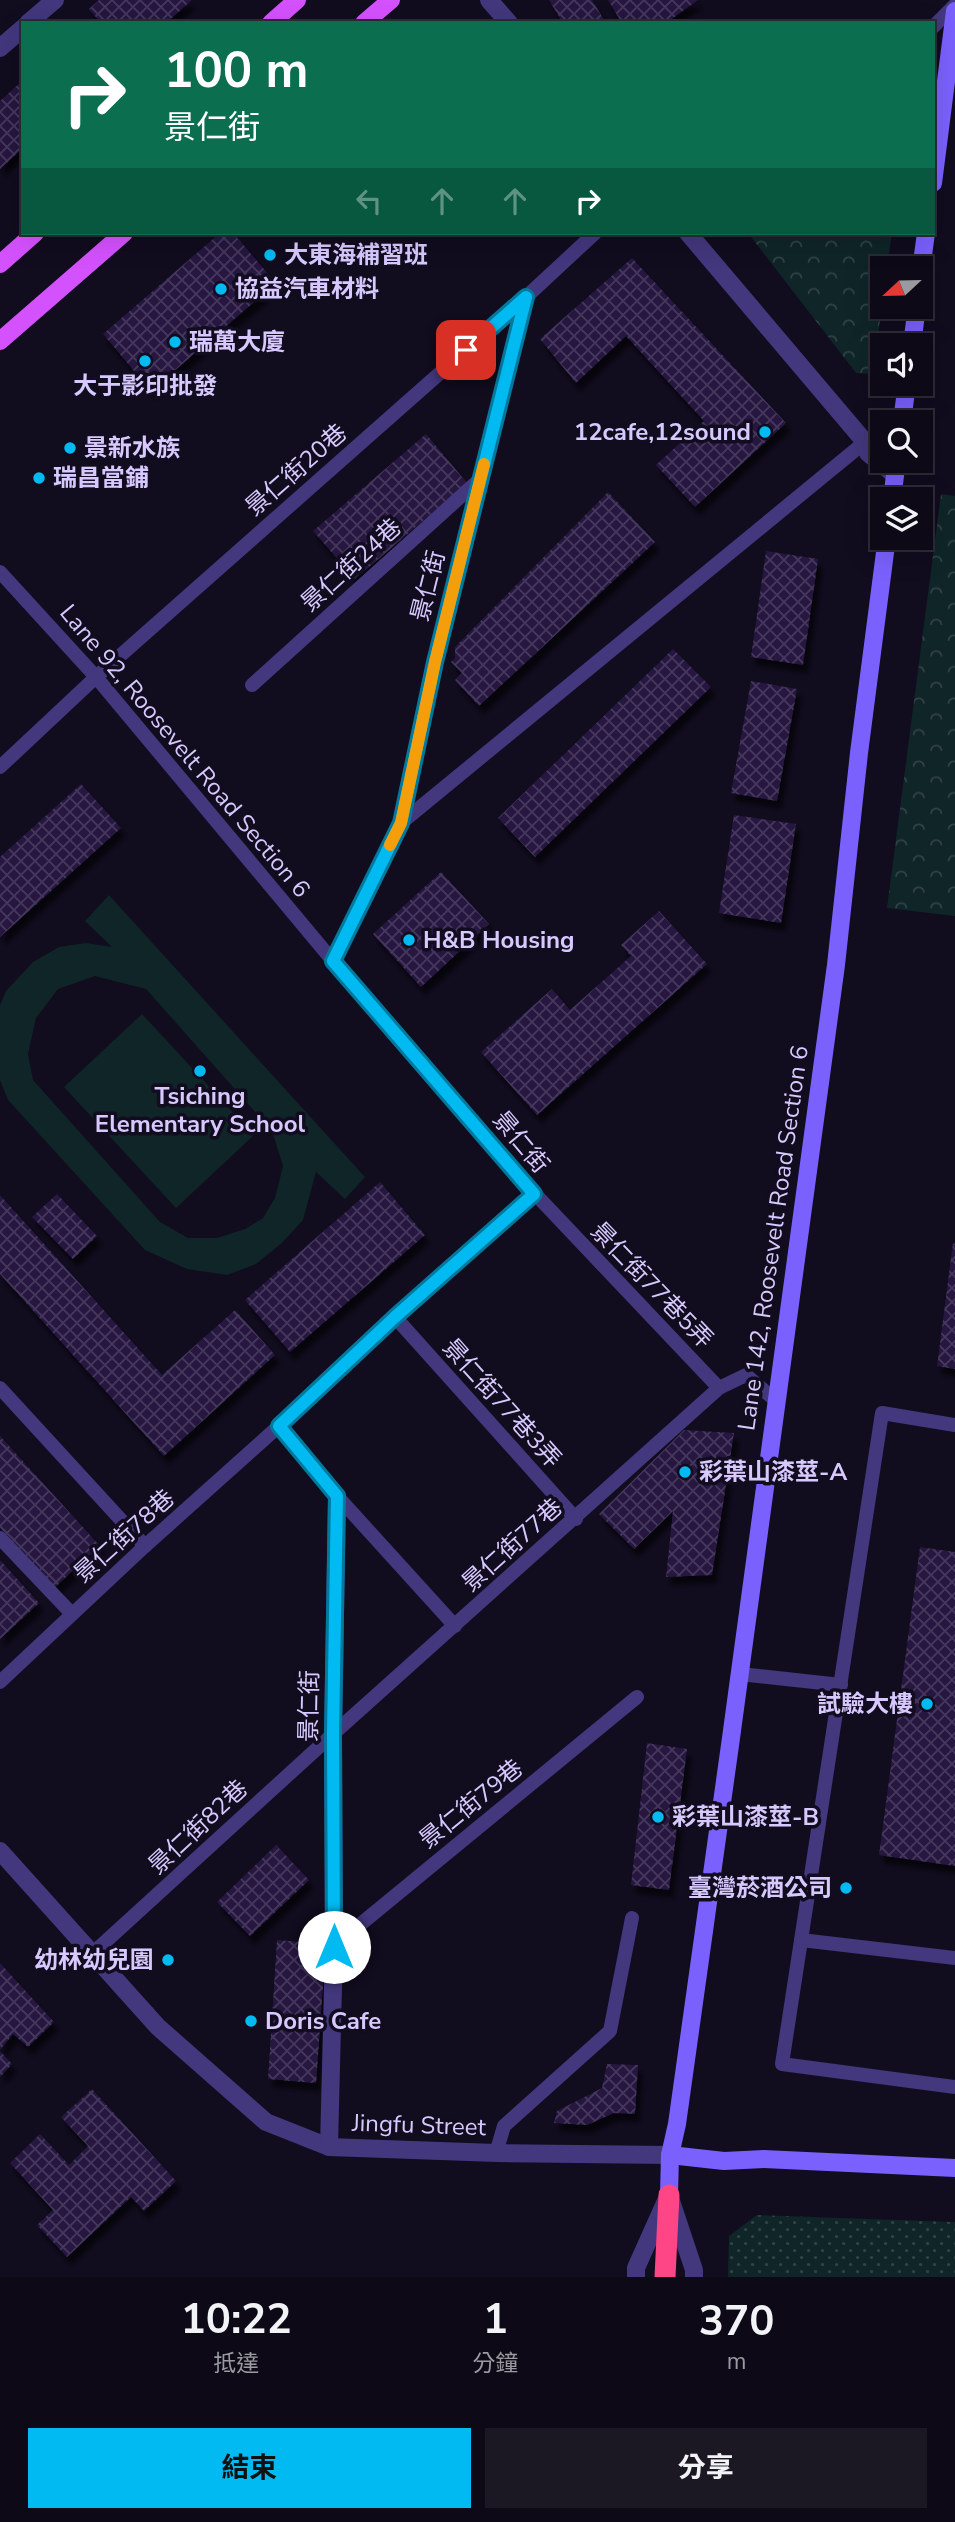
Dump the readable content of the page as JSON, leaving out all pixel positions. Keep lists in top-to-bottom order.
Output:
{
  "streets": {
    "street": ["景仁街", "Lane 142, Roosevelt Road Section 6", "Jingfu Street"],
    "lane": [
      "景仁街20巷",
      "景仁街24巷",
      "Lane 92, Roosevelt Road Section 6",
      "景仁街77巷5弄",
      "景仁街77巷3弄",
      "景仁街78巷",
      "景仁街77巷",
      "景仁街79巷",
      "景仁街82巷"
    ]
  },
  "crossings": [
    ["景仁街20巷", "景仁街"],
    ["景仁街20巷", "Lane 92, Roosevelt Road Section 6"],
    ["景仁街24巷", "景仁街"],
    ["景仁街", "Lane 92, Roosevelt Road Section 6"],
    ["景仁街", "景仁街77巷5弄"],
    ["景仁街", "景仁街77巷3弄"],
    ["景仁街", "景仁街78巷"],
    ["景仁街", "景仁街77巷"],
    ["景仁街", "景仁街79巷"],
    ["景仁街", "景仁街82巷"],
    ["景仁街", "Jingfu Street"],
    ["Lane 142, Roosevelt Road Section 6", "Jingfu Street"],
    ["景仁街77巷5弄", "景仁街77巷"],
    ["景仁街77巷3弄", "景仁街77巷"],
    ["景仁街77巷", "景仁街82巷"],
    ["景仁街82巷", "Jingfu Street"]
  ],
  "places": [
    "大東海補習班",
    "協益汽車材料",
    "瑞萬大廈",
    "大于影印批發",
    "12cafe,12sound",
    "景新水族",
    "瑞昌當鋪",
    "H&B Housing",
    "Tsiching Elementary School",
    "彩葉山漆莖-A",
    "試驗大樓",
    "彩葉山漆莖-B",
    "臺灣菸酒公司",
    "幼林幼兒園",
    "Doris Cafe"
  ],
  "north": "left",
  "page": {
    "turn": ["100 m", "景仁街"],
    "eta": [
      "10:22",
      "抵達",
      "1",
      "分鐘",
      "370",
      "m"
    ],
    "buttons": ["結束", "分享"]
  }
}
